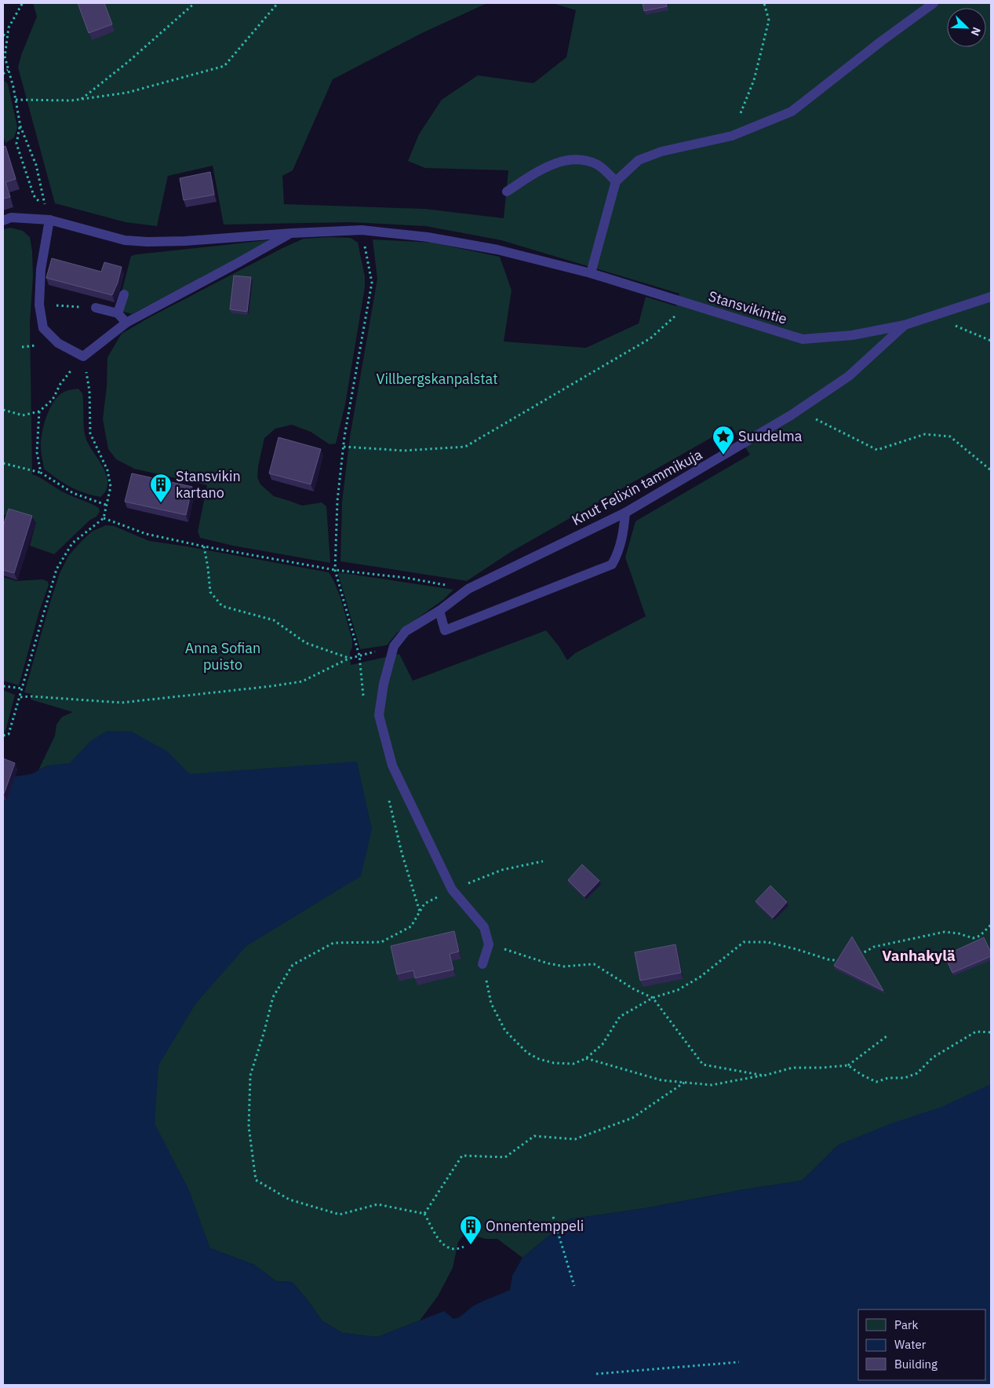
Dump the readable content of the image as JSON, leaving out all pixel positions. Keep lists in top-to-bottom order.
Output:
{
  "streets": {
    "lane": ["Stansvikintie", "Knut Felixin tammikuja"]
  },
  "crossings": [
    ["Stansvikintie", "Knut Felixin tammikuja"]
  ],
  "districts": ["Vanhakylä"],
  "parks": ["Villbergskanpalstat", "Anna Sofian puisto"],
  "places": {
    "place": ["Suudelma"],
    "building": ["Stansvikin kartano", "Onnentemppeli"]
  },
  "legend": ["Park", "Water", "Building"],
  "north": "bottom right"
}
